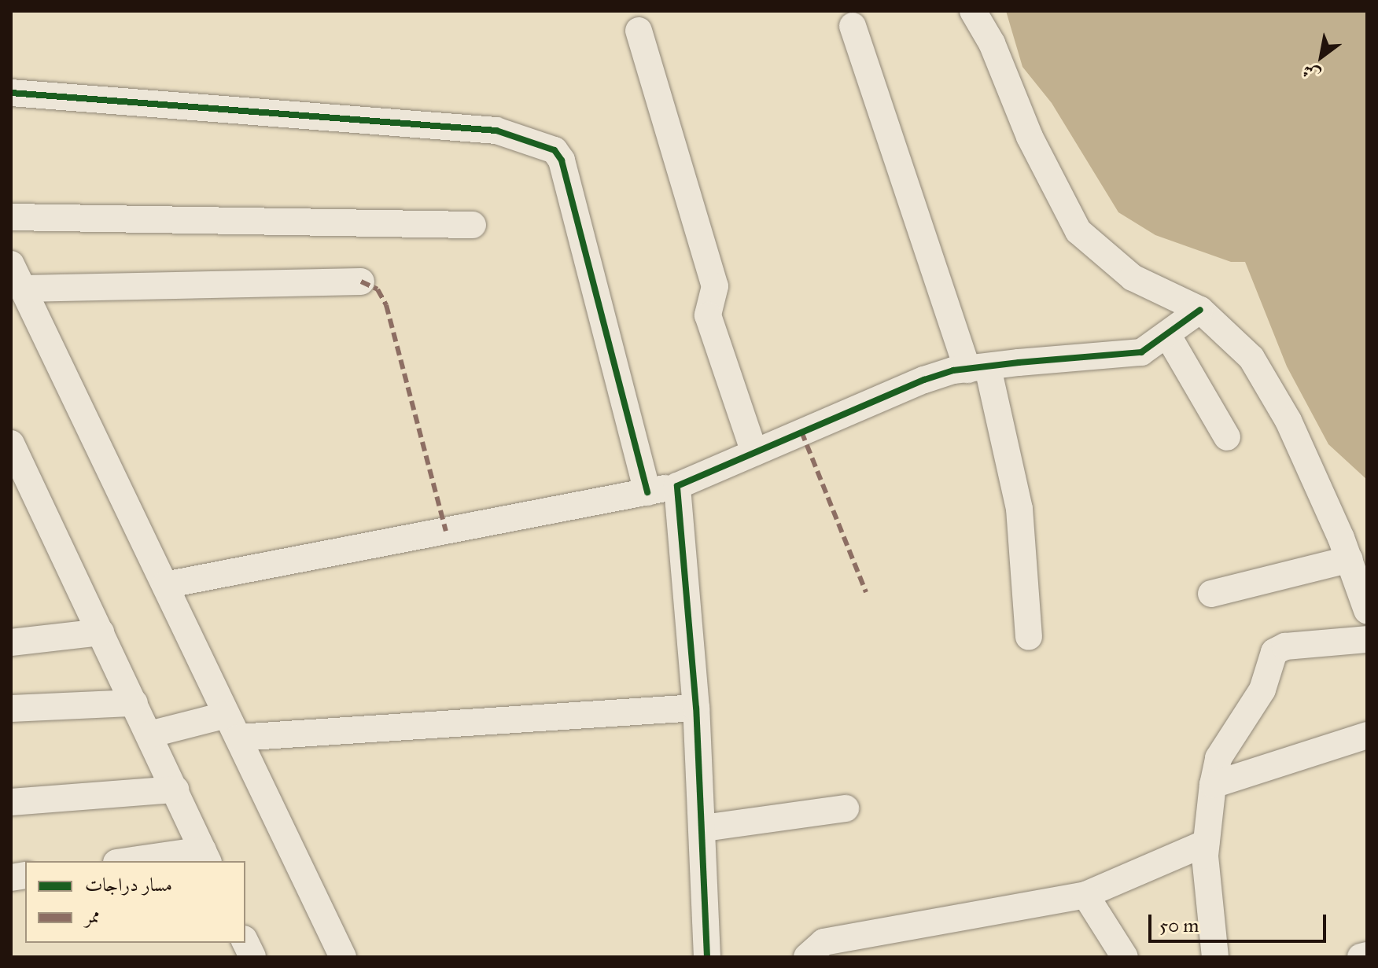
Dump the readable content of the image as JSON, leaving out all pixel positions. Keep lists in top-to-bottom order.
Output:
{
  "legend": ["مسار دراجات", "ممر"],
  "scale_bar": "50 m",
  "north": "bottom left"
}
